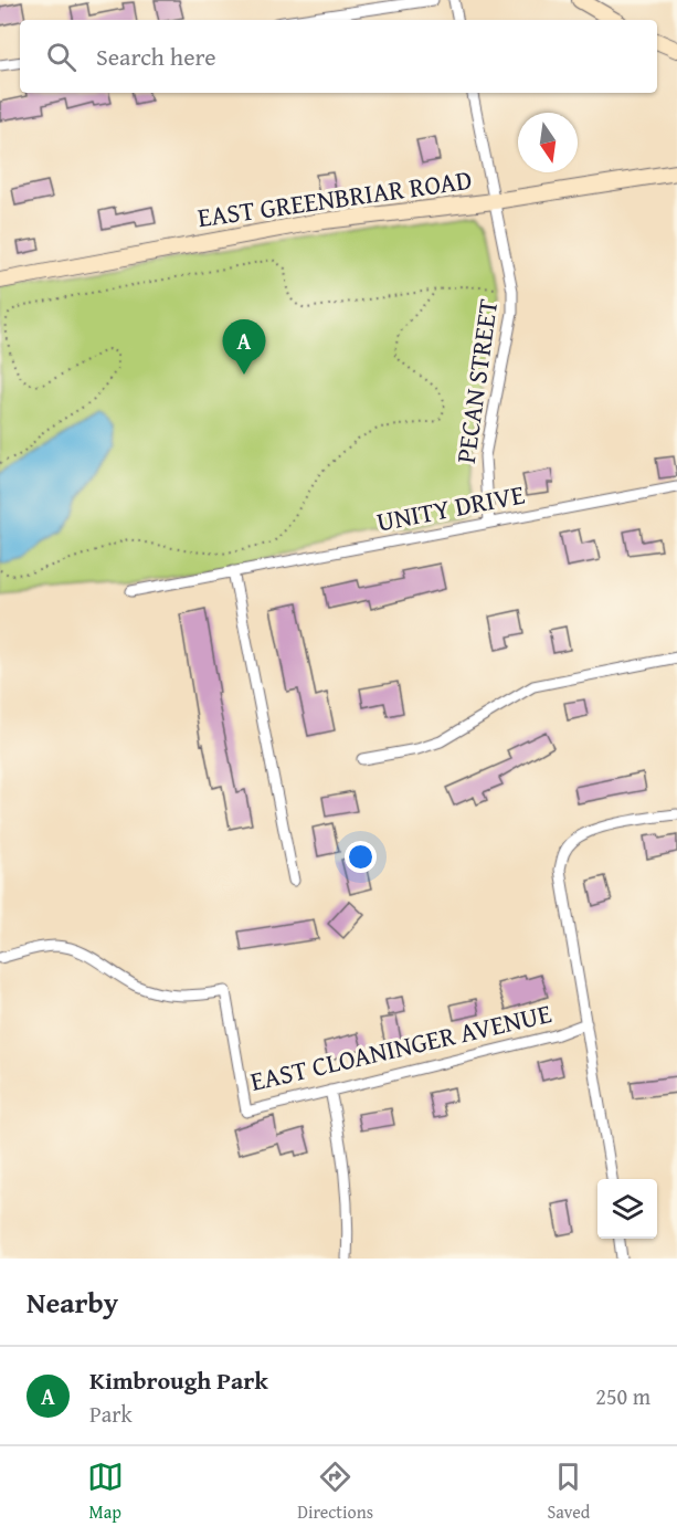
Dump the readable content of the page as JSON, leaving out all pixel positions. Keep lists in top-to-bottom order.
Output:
{
  "streets": {
    "street": [
      "EAST GREENBRIAR ROAD",
      "PECAN STREET",
      "UNITY DRIVE",
      "EAST CLOANINGER AVENUE"
    ]
  },
  "crossings": [
    ["EAST GREENBRIAR ROAD", "PECAN STREET"],
    ["PECAN STREET", "UNITY DRIVE"]
  ],
  "north": "bottom",
  "page": {
    "search": "Search here",
    "pins": "A",
    "heading": "Nearby",
    "list": [
      {
        "mark": "A",
        "name": "Kimbrough Park",
        "note": "Park",
        "value": "250 m"
      }
    ],
    "nav": ["Map", "Directions", "Saved"]
  }
}
